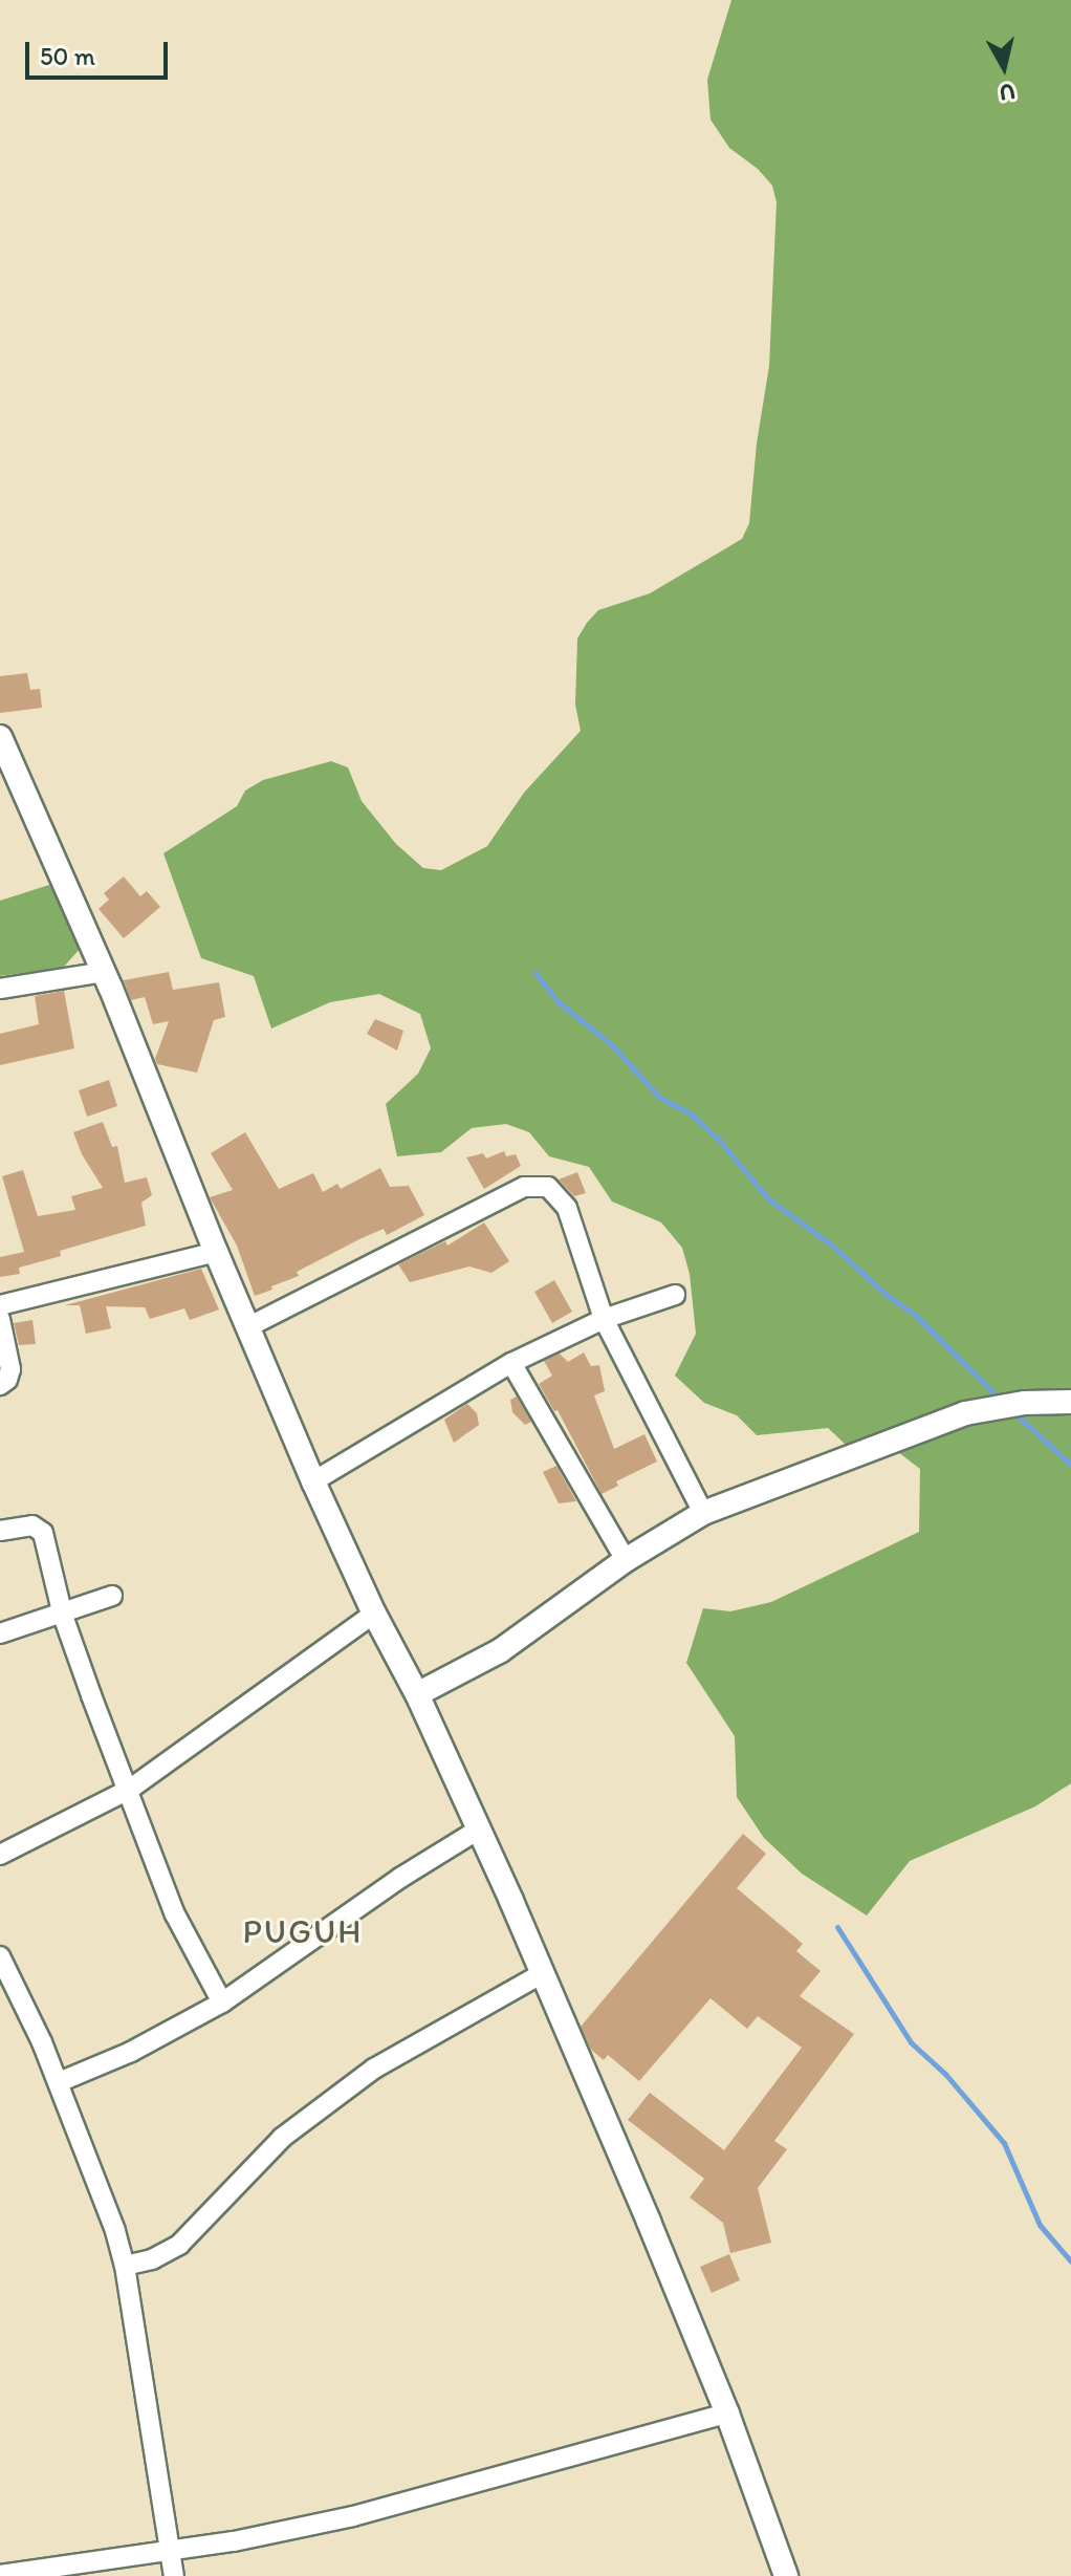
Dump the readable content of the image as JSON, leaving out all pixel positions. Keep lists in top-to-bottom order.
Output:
{
  "districts": ["PUGUH"],
  "scale_bar": "50 m",
  "north": "bottom"
}
